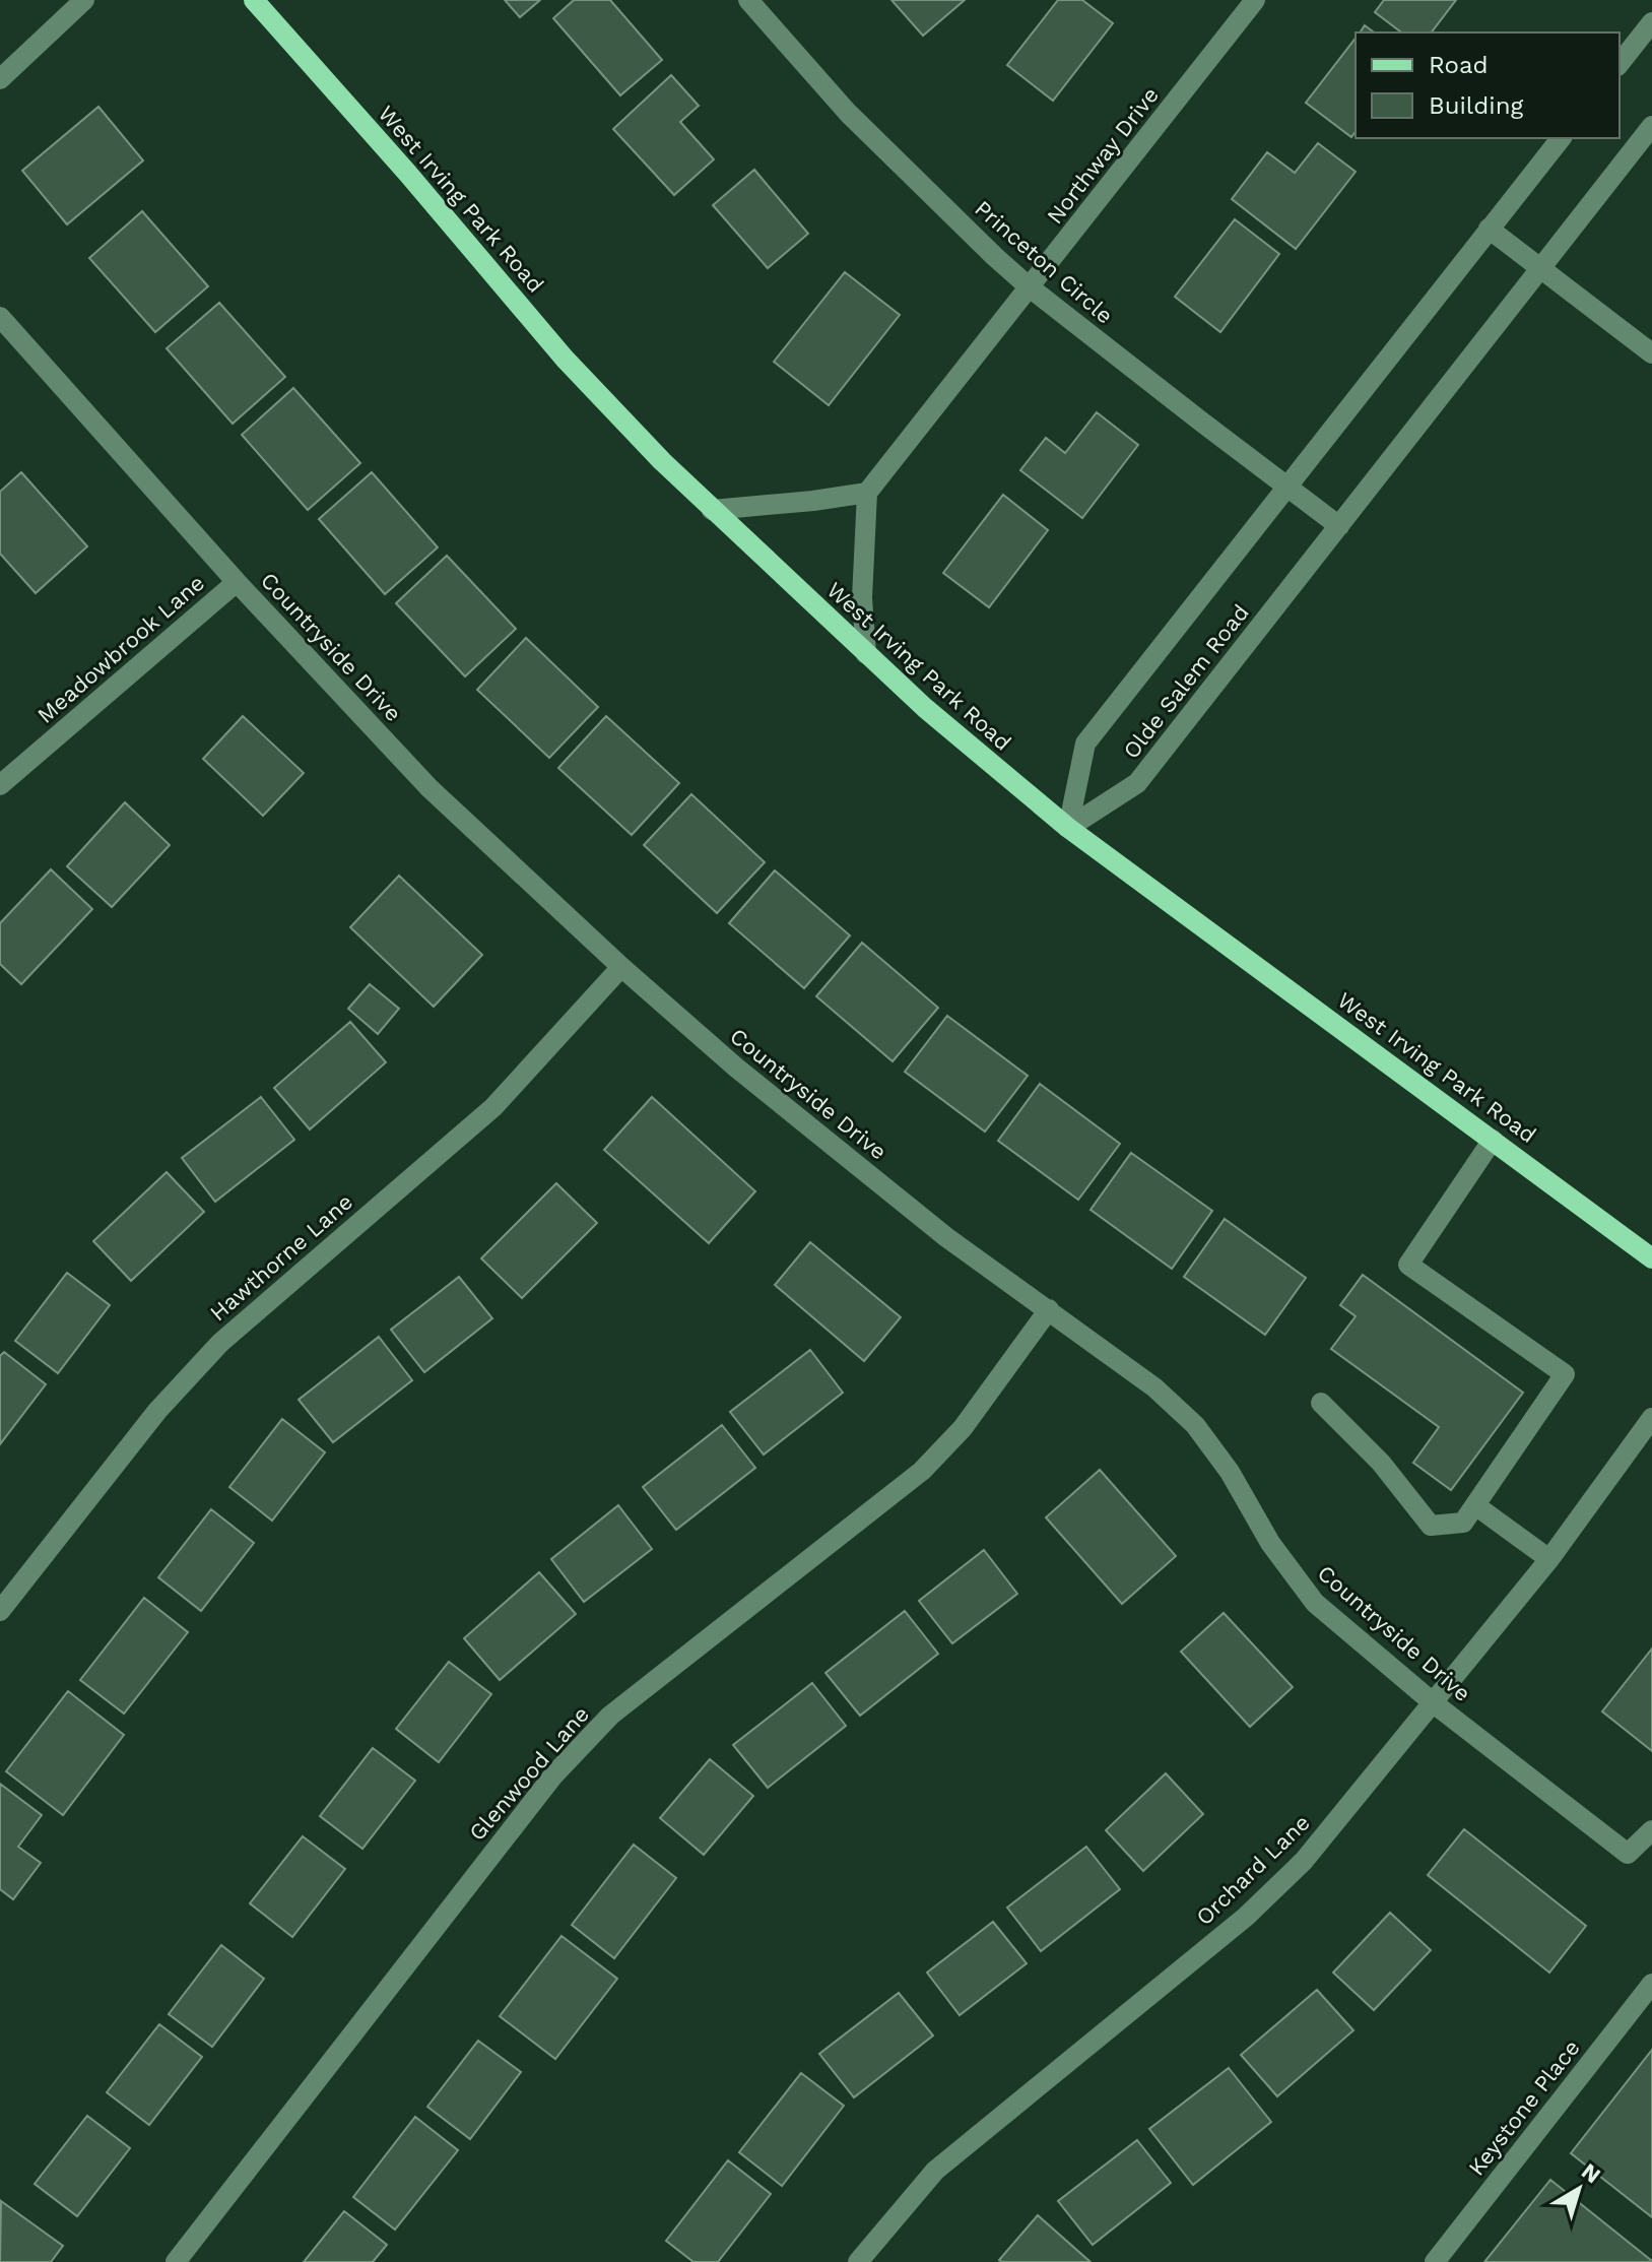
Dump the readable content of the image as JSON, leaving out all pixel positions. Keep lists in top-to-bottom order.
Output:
{
  "streets": {
    "main road": ["West Irving Park Road"],
    "street": [
      "Northway Drive",
      "Princeton Circle",
      "Countryside Drive",
      "Meadowbrook Lane",
      "Olde Salem Road",
      "Hawthorne Lane",
      "Glenwood Lane",
      "Orchard Lane",
      "Keystone Place"
    ]
  },
  "crossings": [
    ["Northway Drive", "Princeton Circle"],
    ["West Irving Park Road", "Olde Salem Road"],
    ["Princeton Circle", "Olde Salem Road"],
    ["Countryside Drive", "Meadowbrook Lane"],
    ["Countryside Drive", "Hawthorne Lane"],
    ["Countryside Drive", "Glenwood Lane"],
    ["Countryside Drive", "Orchard Lane"]
  ],
  "legend": ["Road", "Building"],
  "north": "top right"
}
